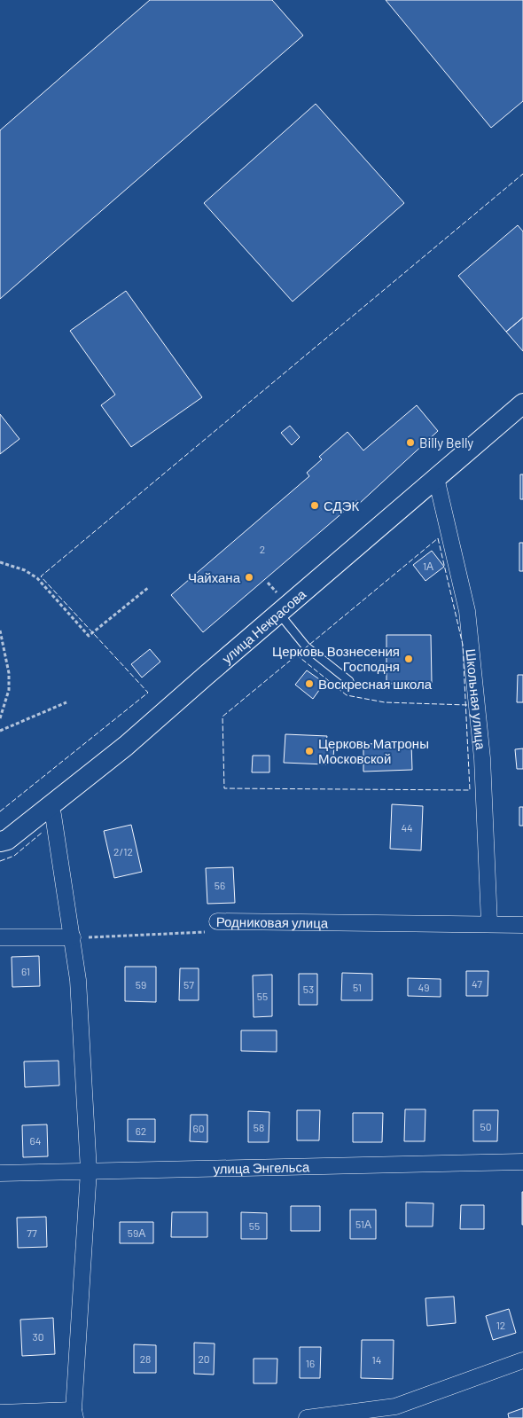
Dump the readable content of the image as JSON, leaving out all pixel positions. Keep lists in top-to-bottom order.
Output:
{
  "streets": {
    "street": [
      "улица Некрасова",
      "Школьная улица",
      "Родниковая улица",
      "улица Энгельса"
    ]
  },
  "crossings": [
    ["улица Некрасова", "Школьная улица"],
    ["Школьная улица", "Родниковая улица"]
  ],
  "places": [
    "Billy Belly",
    "СДЭК",
    "Чайхана",
    "Церковь Вознесения Господня",
    "Воскресная школа",
    "Церковь Матроны Московской"
  ],
  "house_numbers": [
    "2",
    "1А",
    "44",
    "2/12",
    "56",
    "61",
    "47",
    "59",
    "57",
    "51",
    "49",
    "53",
    "55",
    "50",
    "58",
    "60",
    "62",
    "64",
    "51А",
    "55",
    "77",
    "59А",
    "12",
    "30",
    "28",
    "20",
    "14",
    "16"
  ]
}
